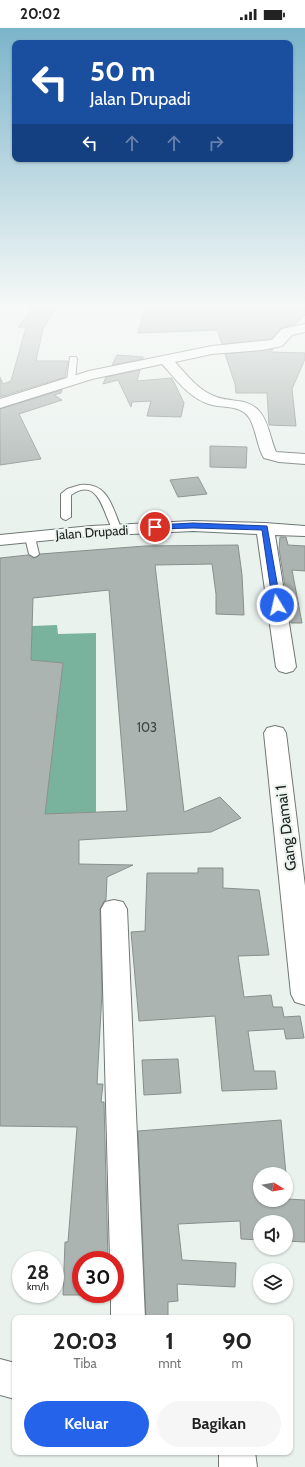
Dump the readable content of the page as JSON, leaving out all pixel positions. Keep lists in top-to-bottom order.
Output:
{
  "streets": {
    "street": ["Jalan Drupadi", "Gang Damai 1"]
  },
  "house_numbers": ["103"],
  "north": "right",
  "page": {
    "status": "20:02",
    "turn": ["50 m", "Jalan Drupadi"],
    "speed": "28 km/h",
    "limit": "30",
    "eta": [
      "20:03",
      "Tiba",
      "1",
      "mnt",
      "90",
      "m"
    ],
    "buttons": ["Keluar", "Bagikan"]
  }
}
